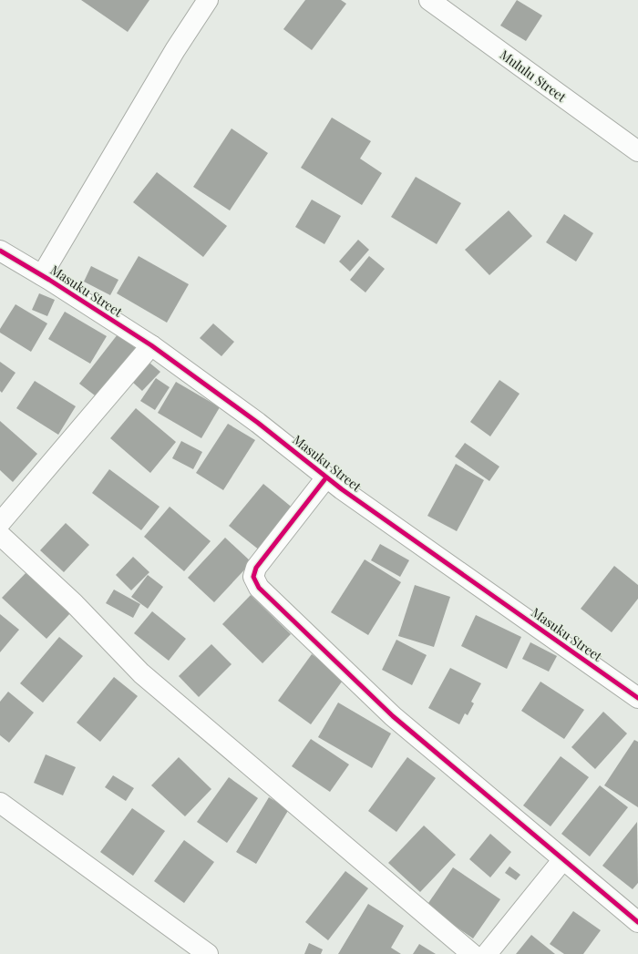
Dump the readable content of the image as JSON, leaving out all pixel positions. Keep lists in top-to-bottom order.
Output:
{
  "streets": {
    "street": ["Mululu Street", "Masuku Street"]
  }
}
